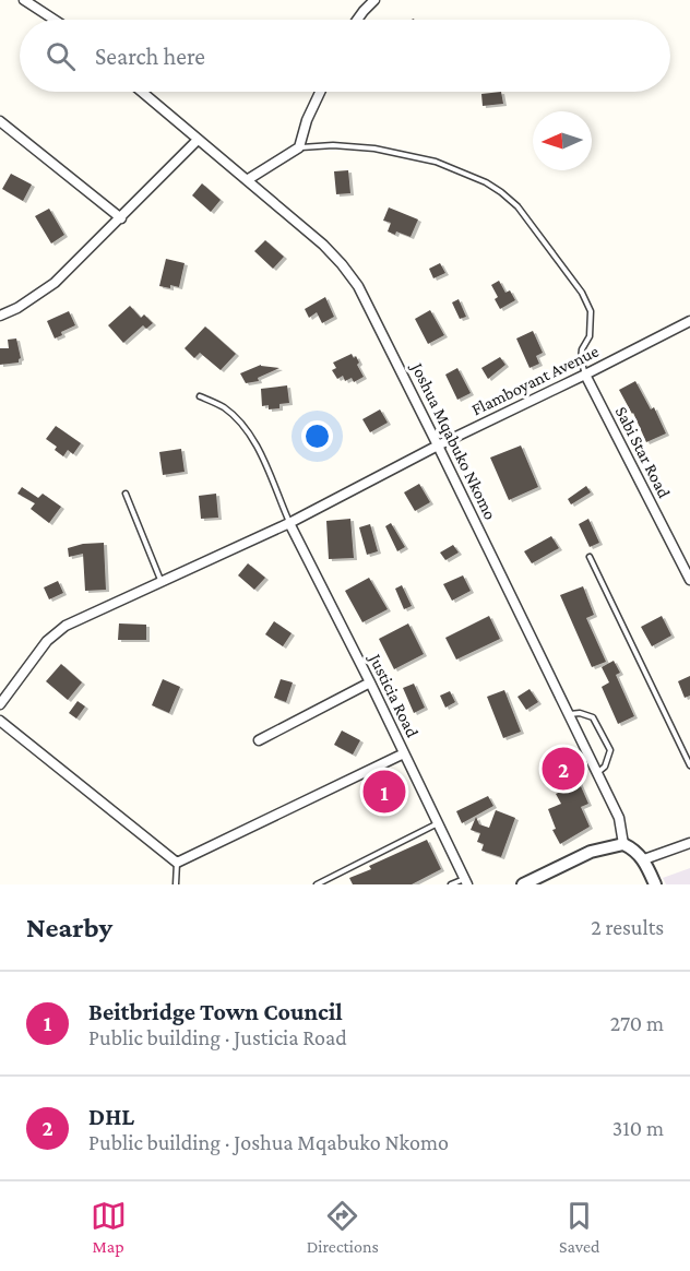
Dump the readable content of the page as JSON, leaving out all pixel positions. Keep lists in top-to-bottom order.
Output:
{
  "streets": {
    "street": [
      "Flamboyant Avenue",
      "Joshua Mqabuko Nkomo",
      "Sabi Star Road",
      "Justicia Road"
    ]
  },
  "crossings": [
    ["Flamboyant Avenue", "Joshua Mqabuko Nkomo"],
    ["Flamboyant Avenue", "Sabi Star Road"],
    ["Flamboyant Avenue", "Justicia Road"]
  ],
  "north": "left",
  "page": {
    "search": "Search here",
    "pins": ["2", "1"],
    "heading": ["Nearby", "2 results"],
    "list": [
      {
        "mark": "1",
        "name": "Beitbridge Town Council",
        "note": "Public building · Justicia Road",
        "value": "270 m"
      },
      {
        "mark": "2",
        "name": "DHL",
        "note": "Public building · Joshua Mqabuko Nkomo",
        "value": "310 m"
      }
    ],
    "nav": ["Map", "Directions", "Saved"]
  }
}
